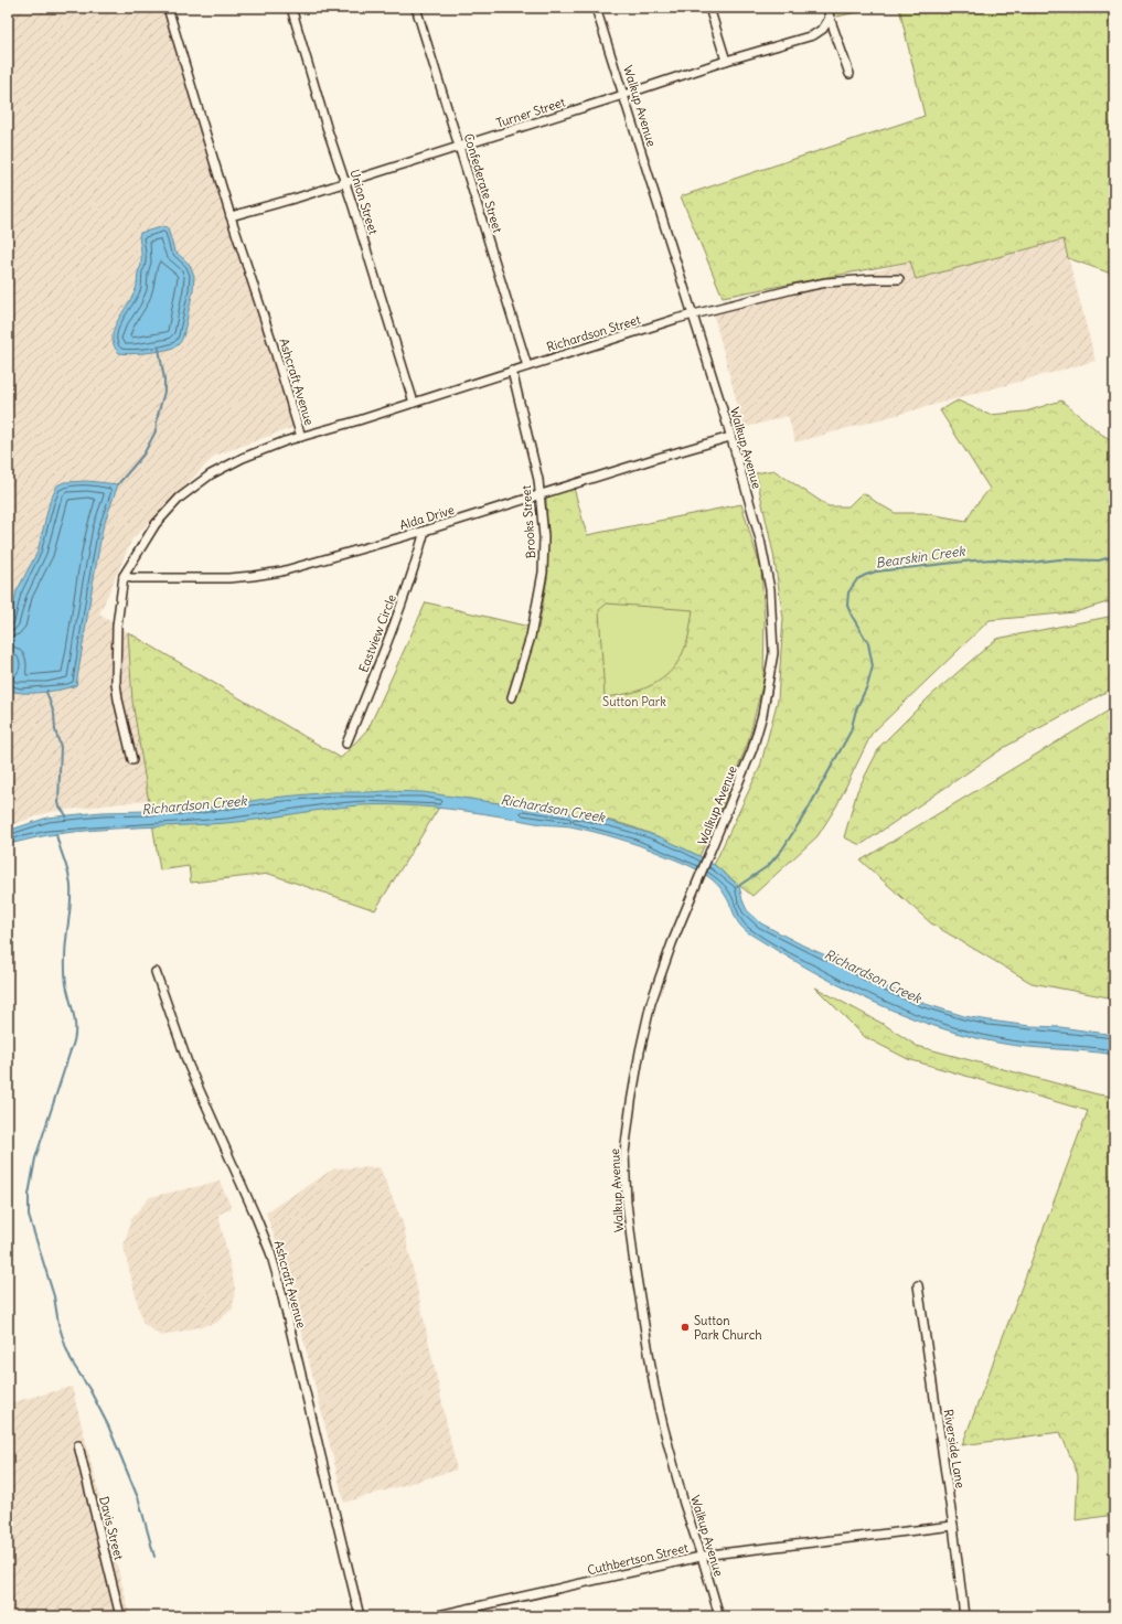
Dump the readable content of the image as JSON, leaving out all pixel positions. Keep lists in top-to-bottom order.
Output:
{
  "streets": {
    "street": [
      "Walkup Avenue",
      "Turner Street",
      "Confederate Street",
      "Union Street",
      "Richardson Street",
      "Ashcraft Avenue",
      "Alda Drive",
      "Brooks Street",
      "Eastview Circle",
      "Riverside Lane",
      "Davis Street",
      "Cuthbertson Street"
    ]
  },
  "crossings": [
    ["Walkup Avenue", "Turner Street"],
    ["Walkup Avenue", "Richardson Street"],
    ["Walkup Avenue", "Alda Drive"],
    ["Walkup Avenue", "Cuthbertson Street"],
    ["Turner Street", "Confederate Street"],
    ["Turner Street", "Union Street"],
    ["Turner Street", "Ashcraft Avenue"],
    ["Confederate Street", "Richardson Street"],
    ["Union Street", "Richardson Street"],
    ["Richardson Street", "Ashcraft Avenue"],
    ["Richardson Street", "Brooks Street"],
    ["Ashcraft Avenue", "Alda Drive"],
    ["Alda Drive", "Brooks Street"],
    ["Alda Drive", "Eastview Circle"],
    ["Riverside Lane", "Cuthbertson Street"]
  ],
  "water": ["Bearskin Creek", "Richardson Creek"],
  "parks": ["Sutton Park"],
  "places": ["Sutton Park Church"]
}
